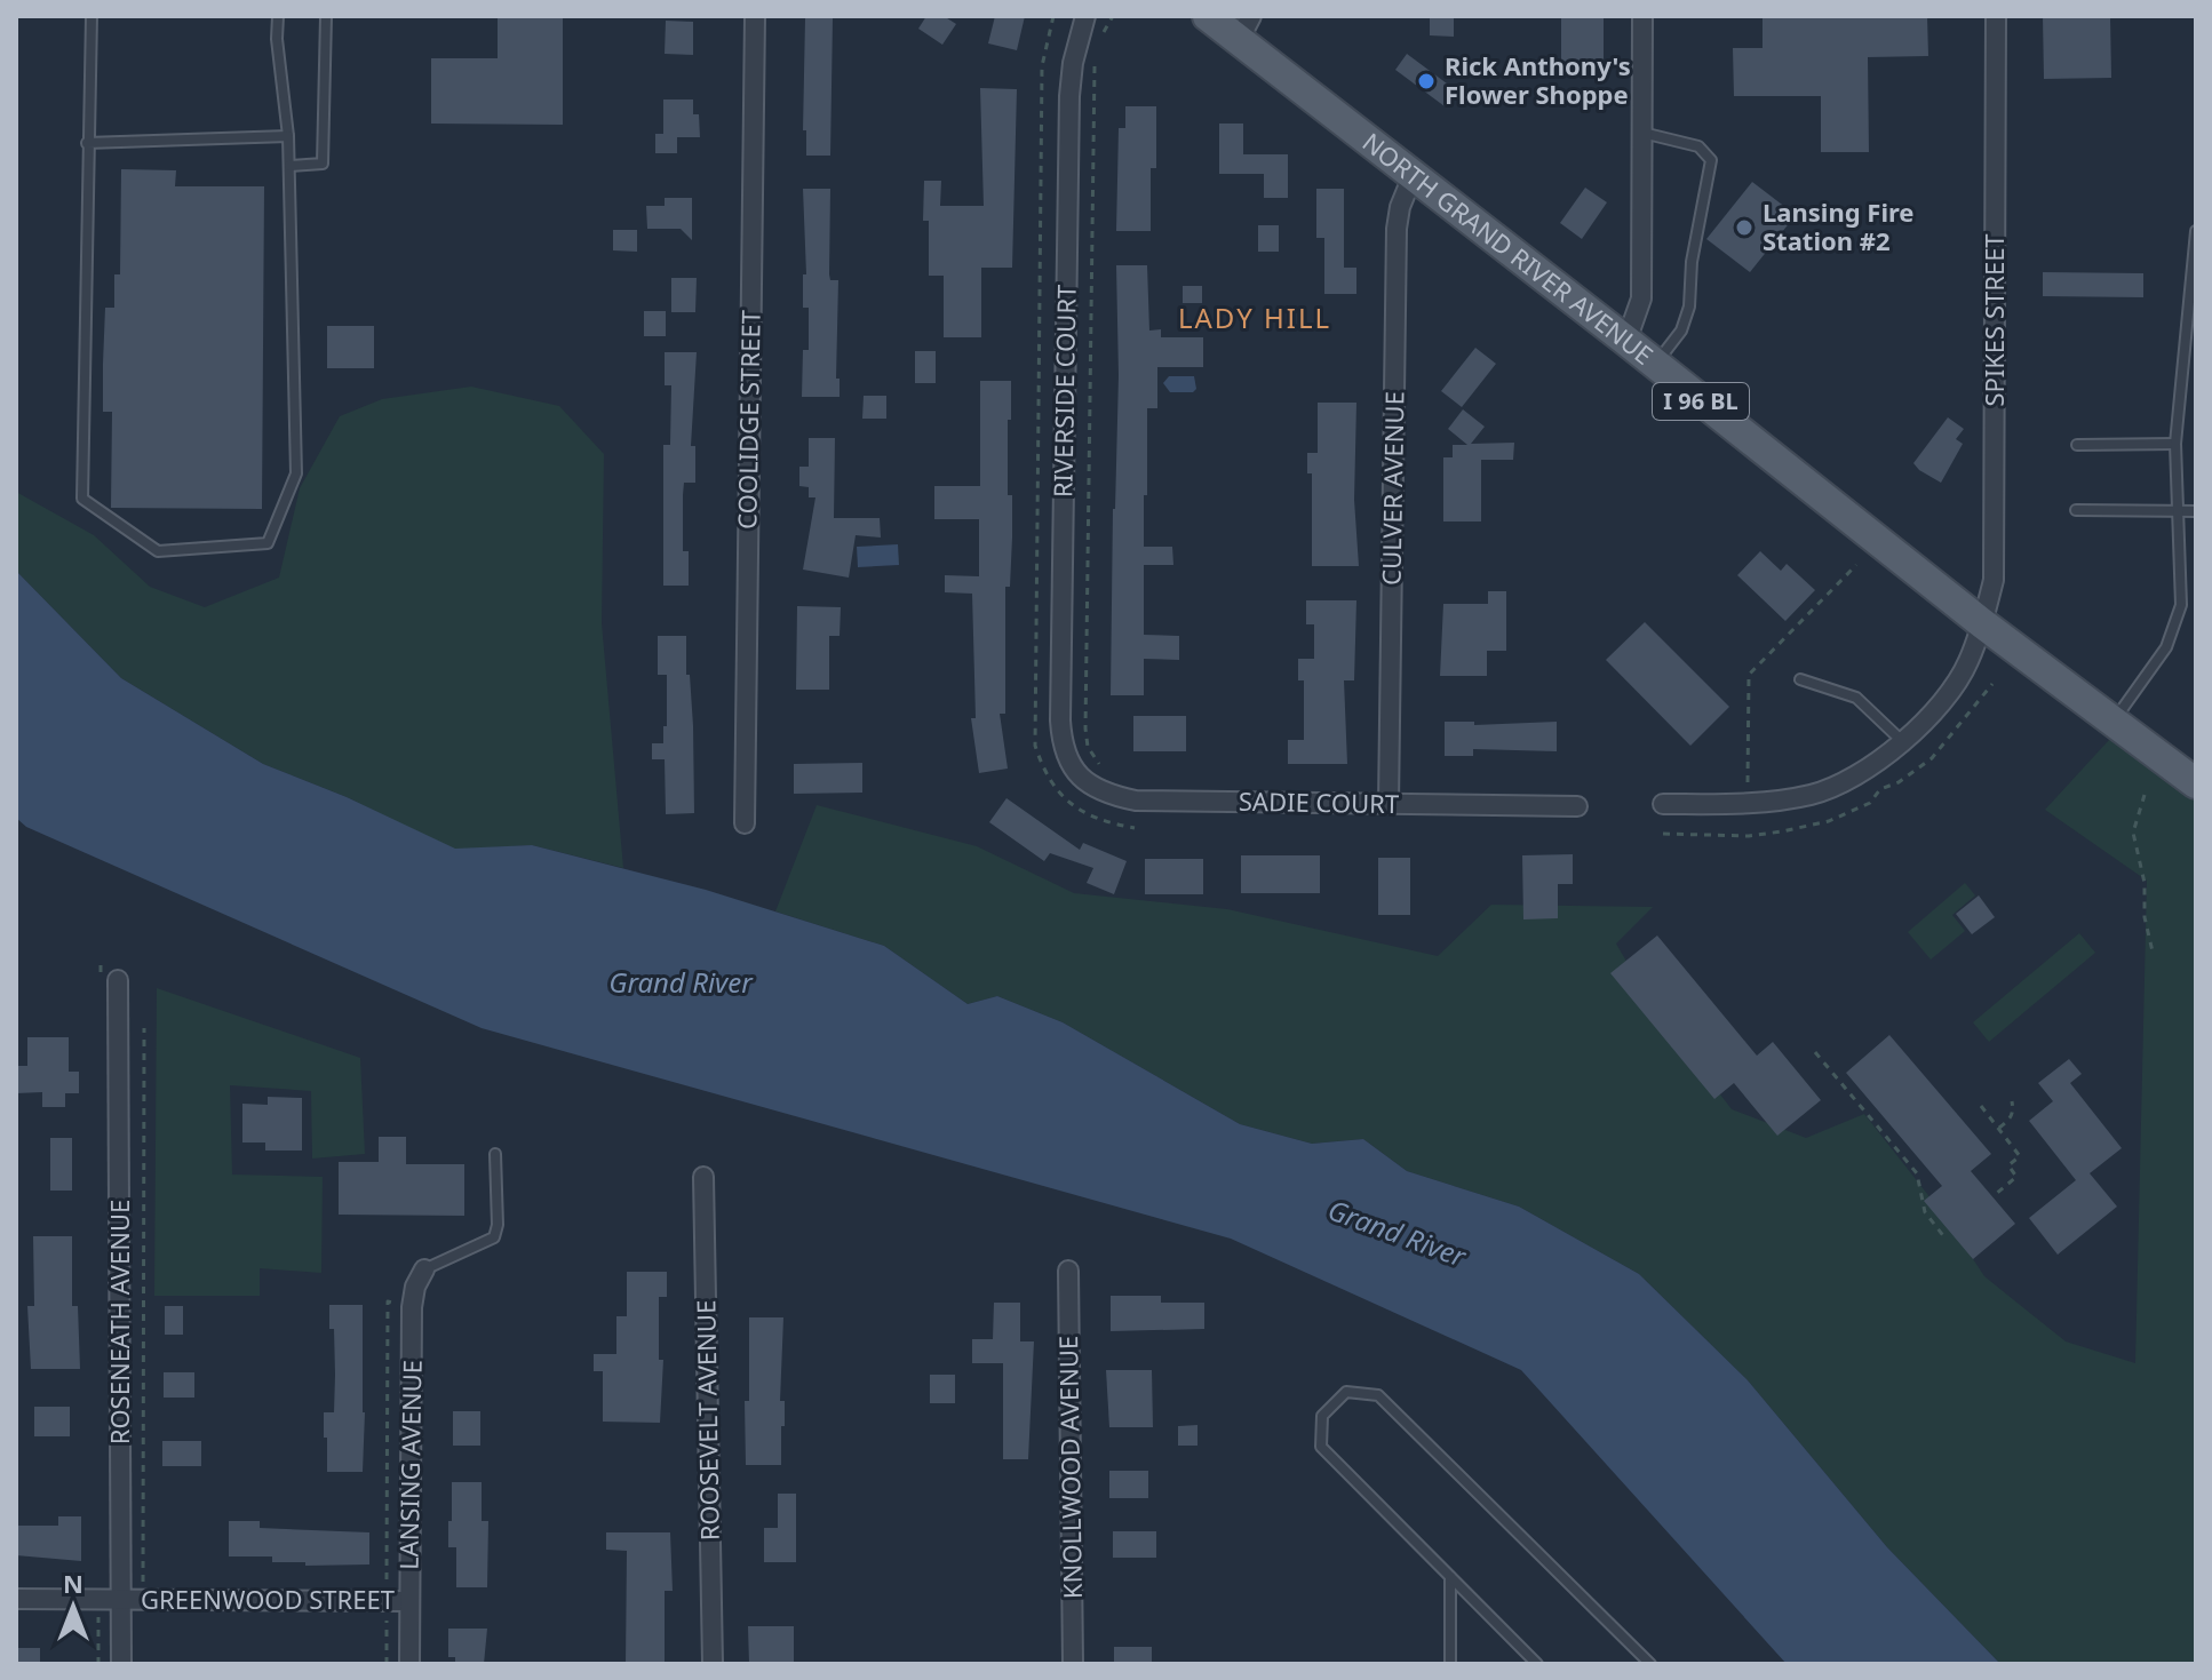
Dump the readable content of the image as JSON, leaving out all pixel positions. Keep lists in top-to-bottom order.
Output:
{
  "streets": {
    "main road": ["NORTH GRAND RIVER AVENUE", "I 96 BL"],
    "street": [
      "SPIKES STREET",
      "RIVERSIDE COURT",
      "COOLIDGE STREET",
      "CULVER AVENUE",
      "SADIE COURT",
      "ROSENEATH AVENUE",
      "ROOSEVELT AVENUE",
      "LANSING AVENUE",
      "KNOLLWOOD AVENUE",
      "GREENWOOD STREET"
    ]
  },
  "crossings": [
    ["NORTH GRAND RIVER AVENUE", "SPIKES STREET"],
    ["NORTH GRAND RIVER AVENUE", "CULVER AVENUE"],
    ["RIVERSIDE COURT", "SADIE COURT"],
    ["CULVER AVENUE", "SADIE COURT"],
    ["ROSENEATH AVENUE", "GREENWOOD STREET"],
    ["LANSING AVENUE", "GREENWOOD STREET"]
  ],
  "districts": ["LADY HILL"],
  "water": ["Grand River"],
  "places": ["Rick Anthony's Flower Shoppe", "Lansing Fire Station #2"],
  "north": "top"
}
